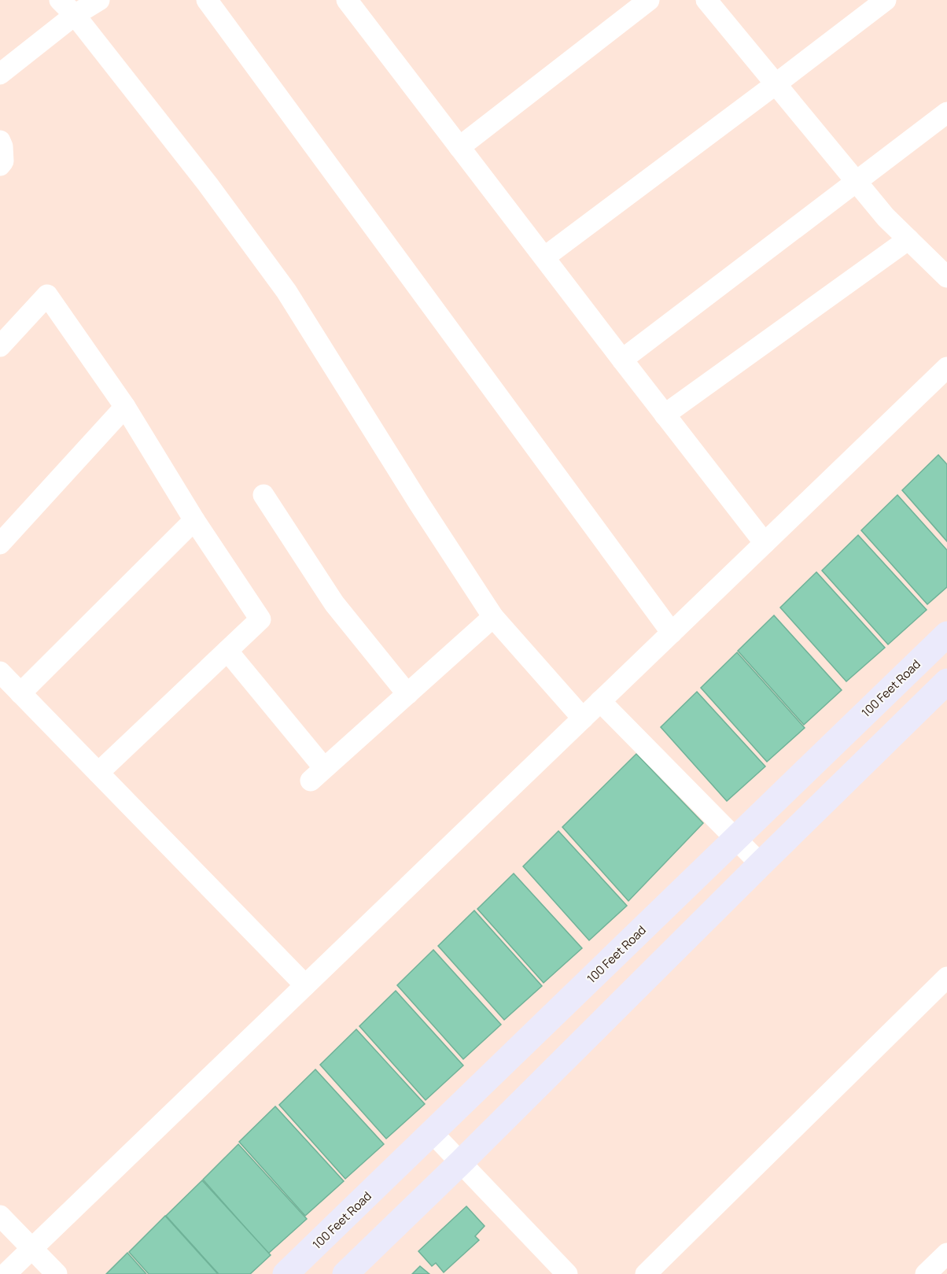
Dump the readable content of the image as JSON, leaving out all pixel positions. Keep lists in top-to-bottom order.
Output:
{
  "streets": {
    "main road": ["100 Feet Road"]
  }
}
